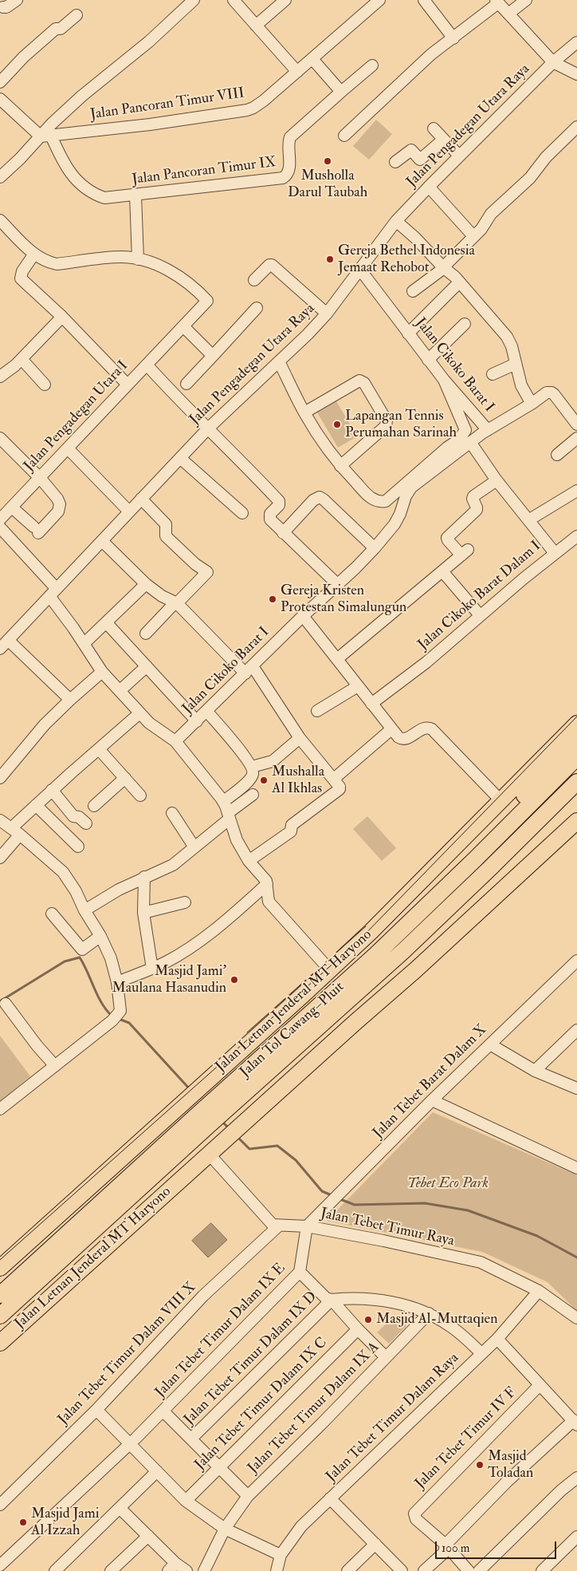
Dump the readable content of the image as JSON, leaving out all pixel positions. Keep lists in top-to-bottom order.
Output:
{
  "streets": {
    "highway": ["Jalan Letnan Jenderal MT Haryono", "Jalan Tol Cawang–Pluit"],
    "street": [
      "Jalan Pancoran Timur VIII",
      "Jalan Pengadegan Utara Raya",
      "Jalan Pancoran Timur IX",
      "Jalan Cikoko Barat I",
      "Jalan Pengadegan Utara I",
      "Jalan Cikoko Barat Dalam I",
      "Jalan Tebet Barat Dalam X",
      "Jalan Tebet Timur Raya",
      "Jalan Tebet Timur Dalam IX E",
      "Jalan Tebet Timur Dalam VIII X",
      "Jalan Tebet Timur Dalam IX D",
      "Jalan Tebet Timur Dalam IX C",
      "Jalan Tebet Timur Dalam IX A",
      "Jalan Tebet Timur Dalam Raya",
      "Jalan Tebet Timur IV F"
    ]
  },
  "crossings": [
    ["Jalan Pancoran Timur VIII", "Jalan Pancoran Timur IX"],
    ["Jalan Pengadegan Utara Raya", "Jalan Cikoko Barat I"],
    ["Jalan Pengadegan Utara Raya", "Jalan Pengadegan Utara I"],
    ["Jalan Cikoko Barat I", "Jalan Cikoko Barat Dalam I"],
    ["Jalan Letnan Jenderal MT Haryono", "Jalan Tebet Timur Raya"],
    ["Jalan Tebet Barat Dalam X", "Jalan Tebet Timur Raya"],
    ["Jalan Tebet Barat Dalam X", "Jalan Tebet Timur Dalam IX E"],
    ["Jalan Tebet Timur Raya", "Jalan Tebet Timur Dalam IX E"],
    ["Jalan Tebet Timur Raya", "Jalan Tebet Timur Dalam VIII X"],
    ["Jalan Tebet Timur Raya", "Jalan Tebet Timur Dalam Raya"]
  ],
  "parks": ["Tebet Eco Park"],
  "places": [
    "Musholla Darul Taubah",
    "Gereja Bethel Indonesia Jemaat Rehobot",
    "Lapangan Tennis Perumahan Sarinah",
    "Gereja Kristen Protestan Simalungun",
    "Mushalla Al Ikhlas",
    "Masjid Jami' Maulana Hasanudin",
    "Masjid Al-Muttaqien",
    "Masjid Toladan",
    "Masjid Jami Al Izzah"
  ],
  "scale_bar": "100 m"
}
